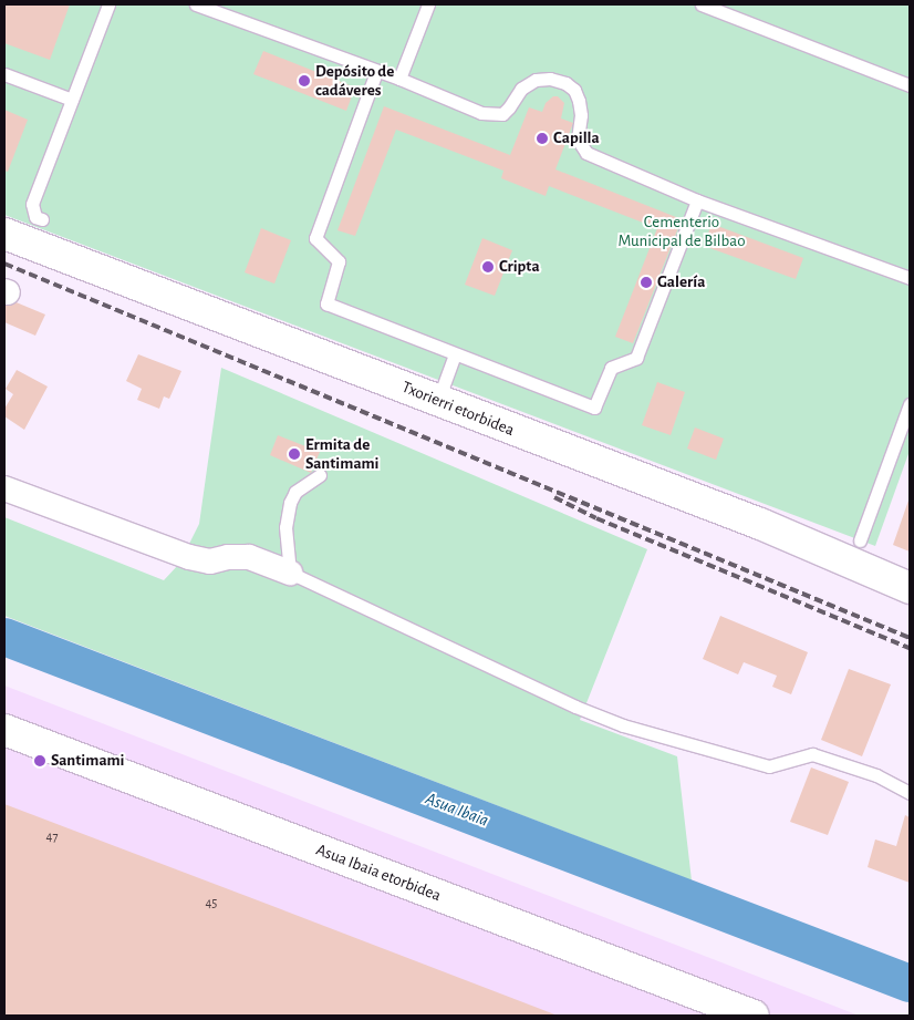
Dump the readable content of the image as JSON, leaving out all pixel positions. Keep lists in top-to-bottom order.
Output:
{
  "streets": {
    "street": ["Txorierri etorbidea", "Asua Ibaia etorbidea"]
  },
  "water": ["Asua Ibaia"],
  "parks": ["Cementerio Municipal de Bilbao"],
  "places": [
    "Depósito de cadáveres",
    "Capilla",
    "Cripta",
    "Galería",
    "Ermita de Santimami",
    "Santimami"
  ],
  "house_numbers": ["47", "45"]
}
